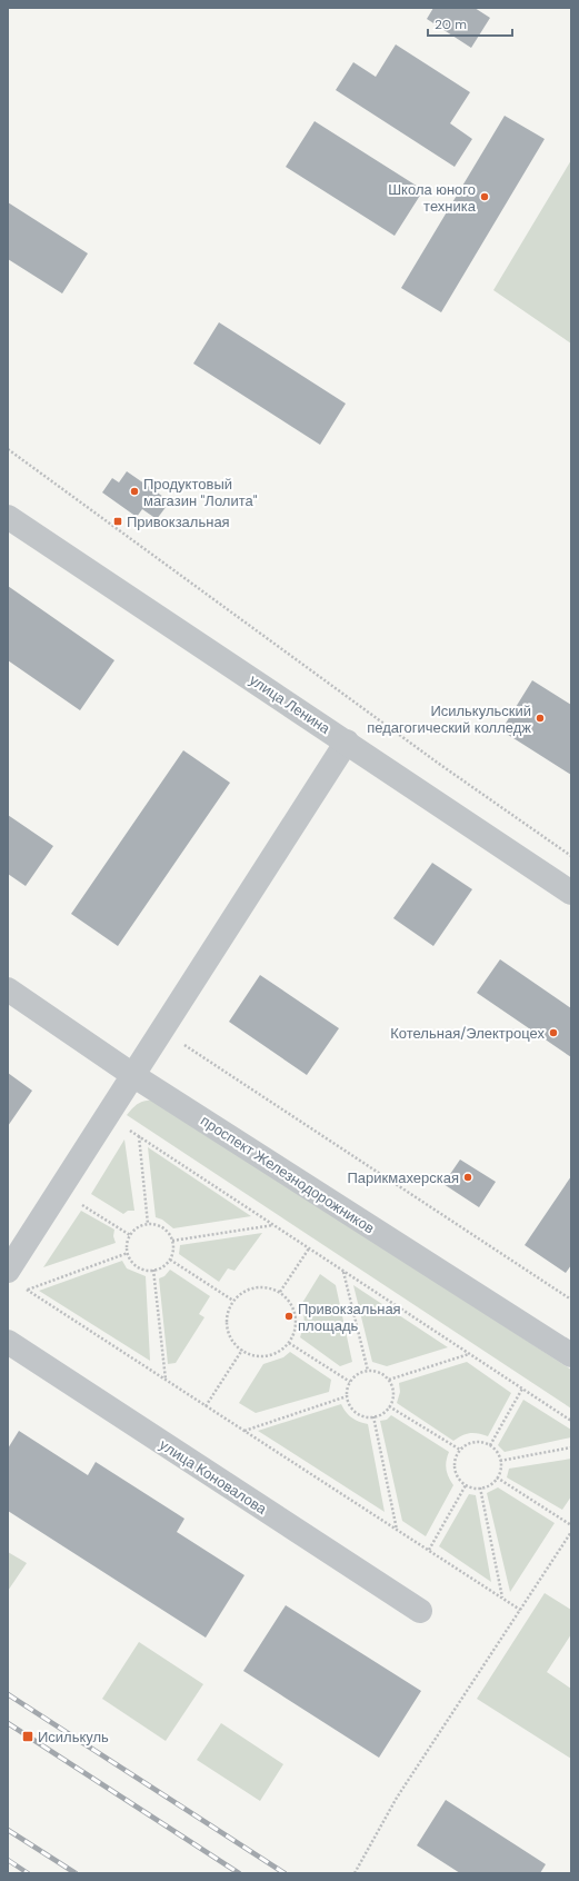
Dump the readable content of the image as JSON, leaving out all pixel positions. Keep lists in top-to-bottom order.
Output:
{
  "streets": {
    "street": ["улица Ленина", "проспект Железнодорожников", "улица Коновалова"]
  },
  "places": {
    "other": [
      "Школа юного техника",
      "Продуктовый магазин \"Лолита\"",
      "Исилькульский педагогический колледж",
      "Котельная/Электроцех",
      "Парикмахерская",
      "Привокзальная площадь"
    ],
    "transit": ["Привокзальная", "Исилькуль"]
  },
  "scale_bar": "20 m"
}
